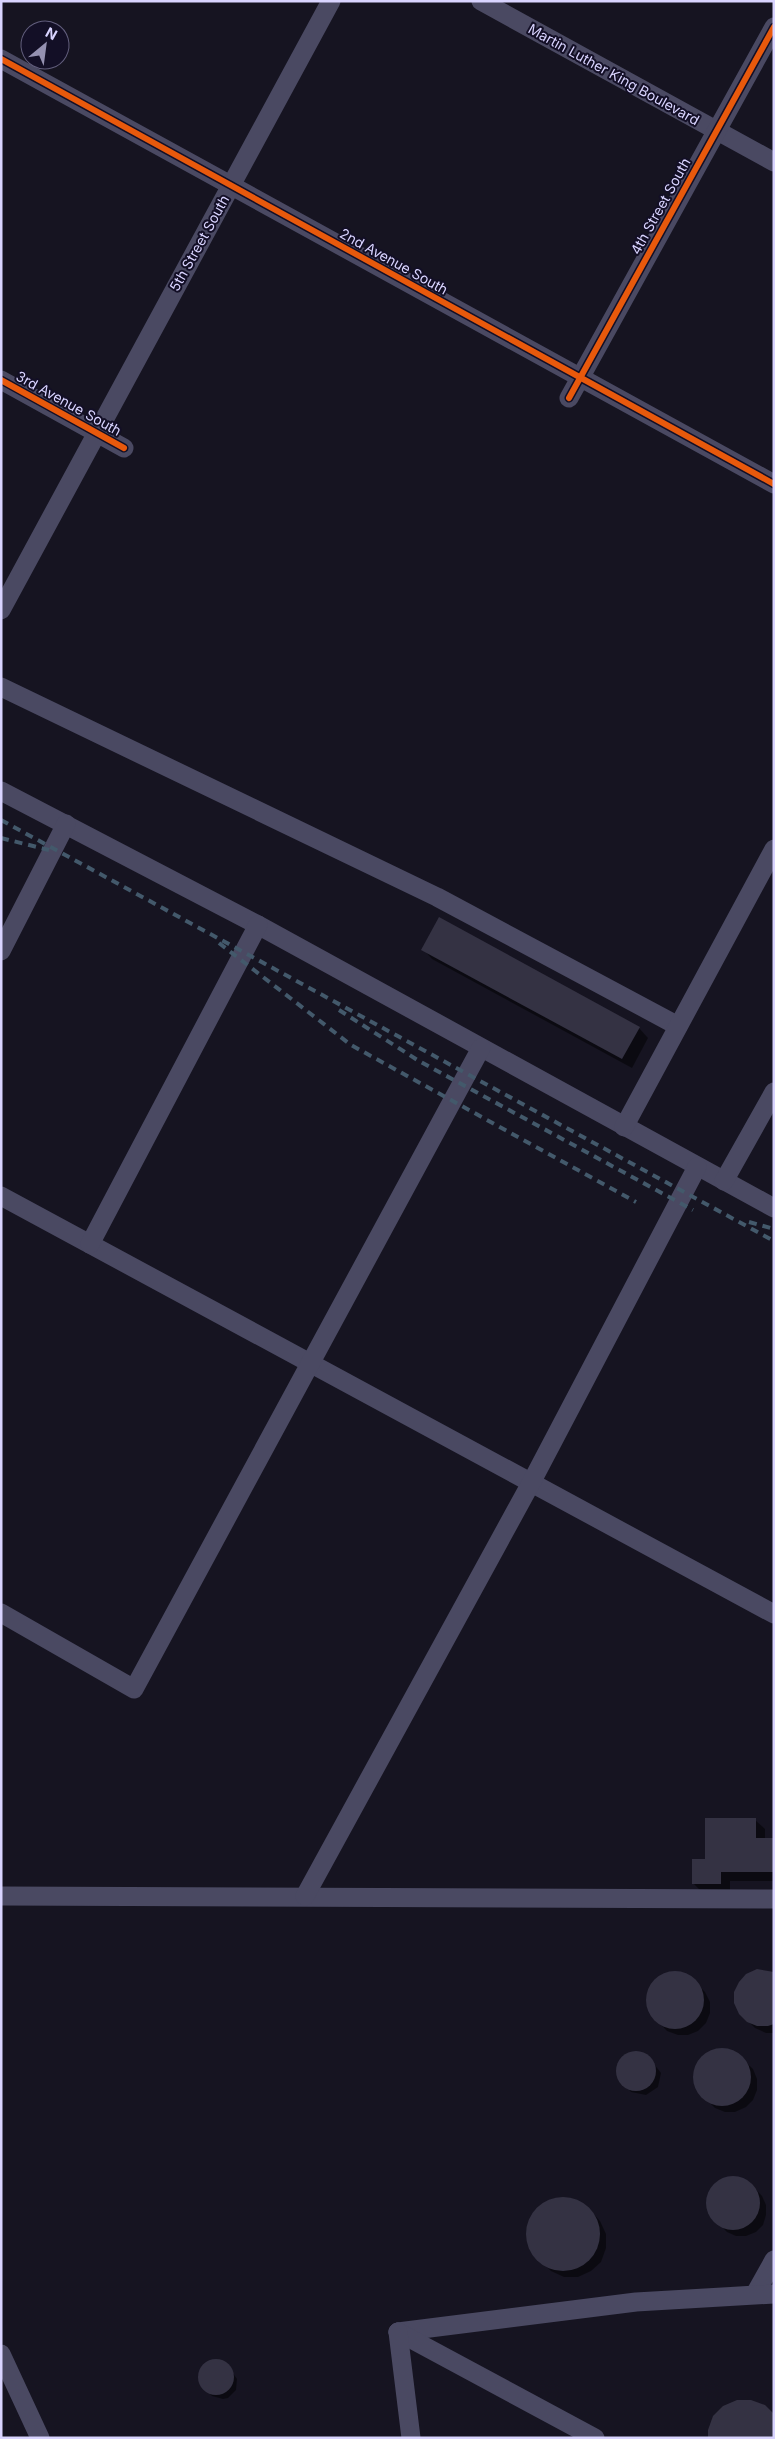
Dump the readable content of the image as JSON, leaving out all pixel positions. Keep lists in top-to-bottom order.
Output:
{
  "streets": {
    "street": [
      "Martin Luther King Boulevard",
      "4th Street South",
      "5th Street South",
      "2nd Avenue South",
      "3rd Avenue South"
    ]
  },
  "crossings": [
    ["Martin Luther King Boulevard", "4th Street South"],
    ["4th Street South", "2nd Avenue South"],
    ["5th Street South", "2nd Avenue South"],
    ["5th Street South", "3rd Avenue South"]
  ],
  "north": "top right"
}
